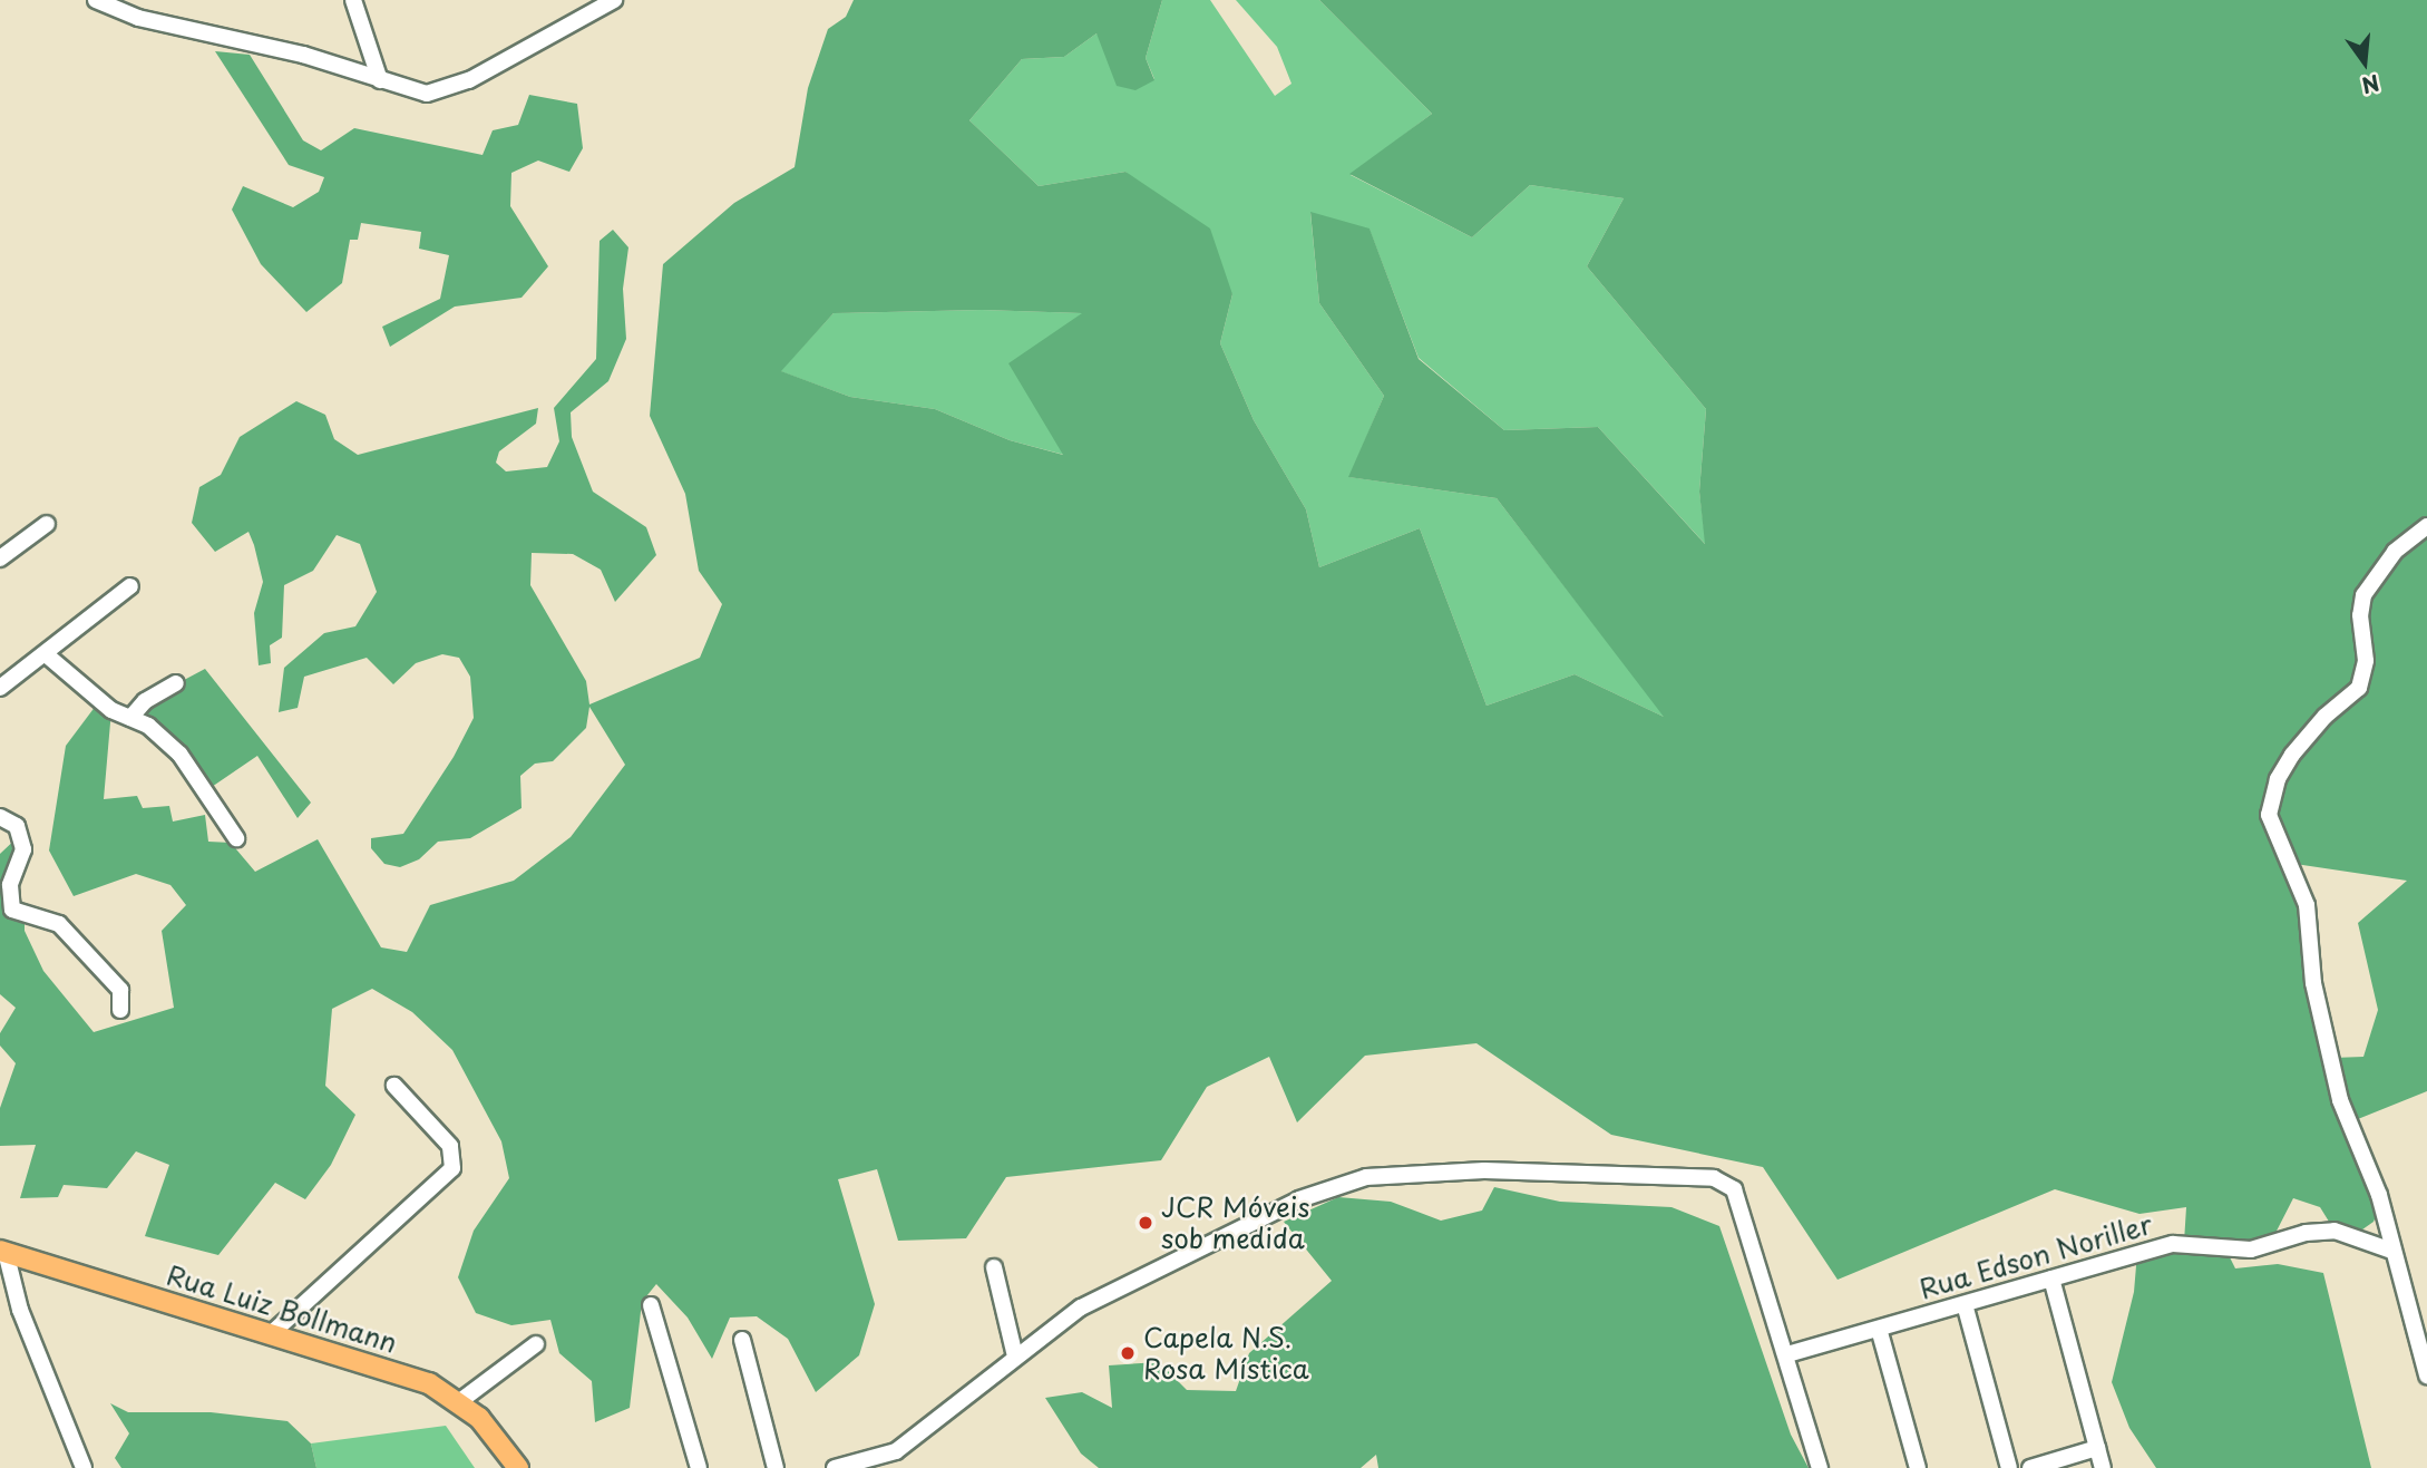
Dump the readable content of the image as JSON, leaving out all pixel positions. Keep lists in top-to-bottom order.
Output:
{
  "streets": {
    "main road": ["Rua Luiz Bollmann"],
    "street": ["Rua Edson Noriller"]
  },
  "places": ["JCR Móveis sob medida", "Capela N.S. Rosa Mística"],
  "north": "bottom"
}
